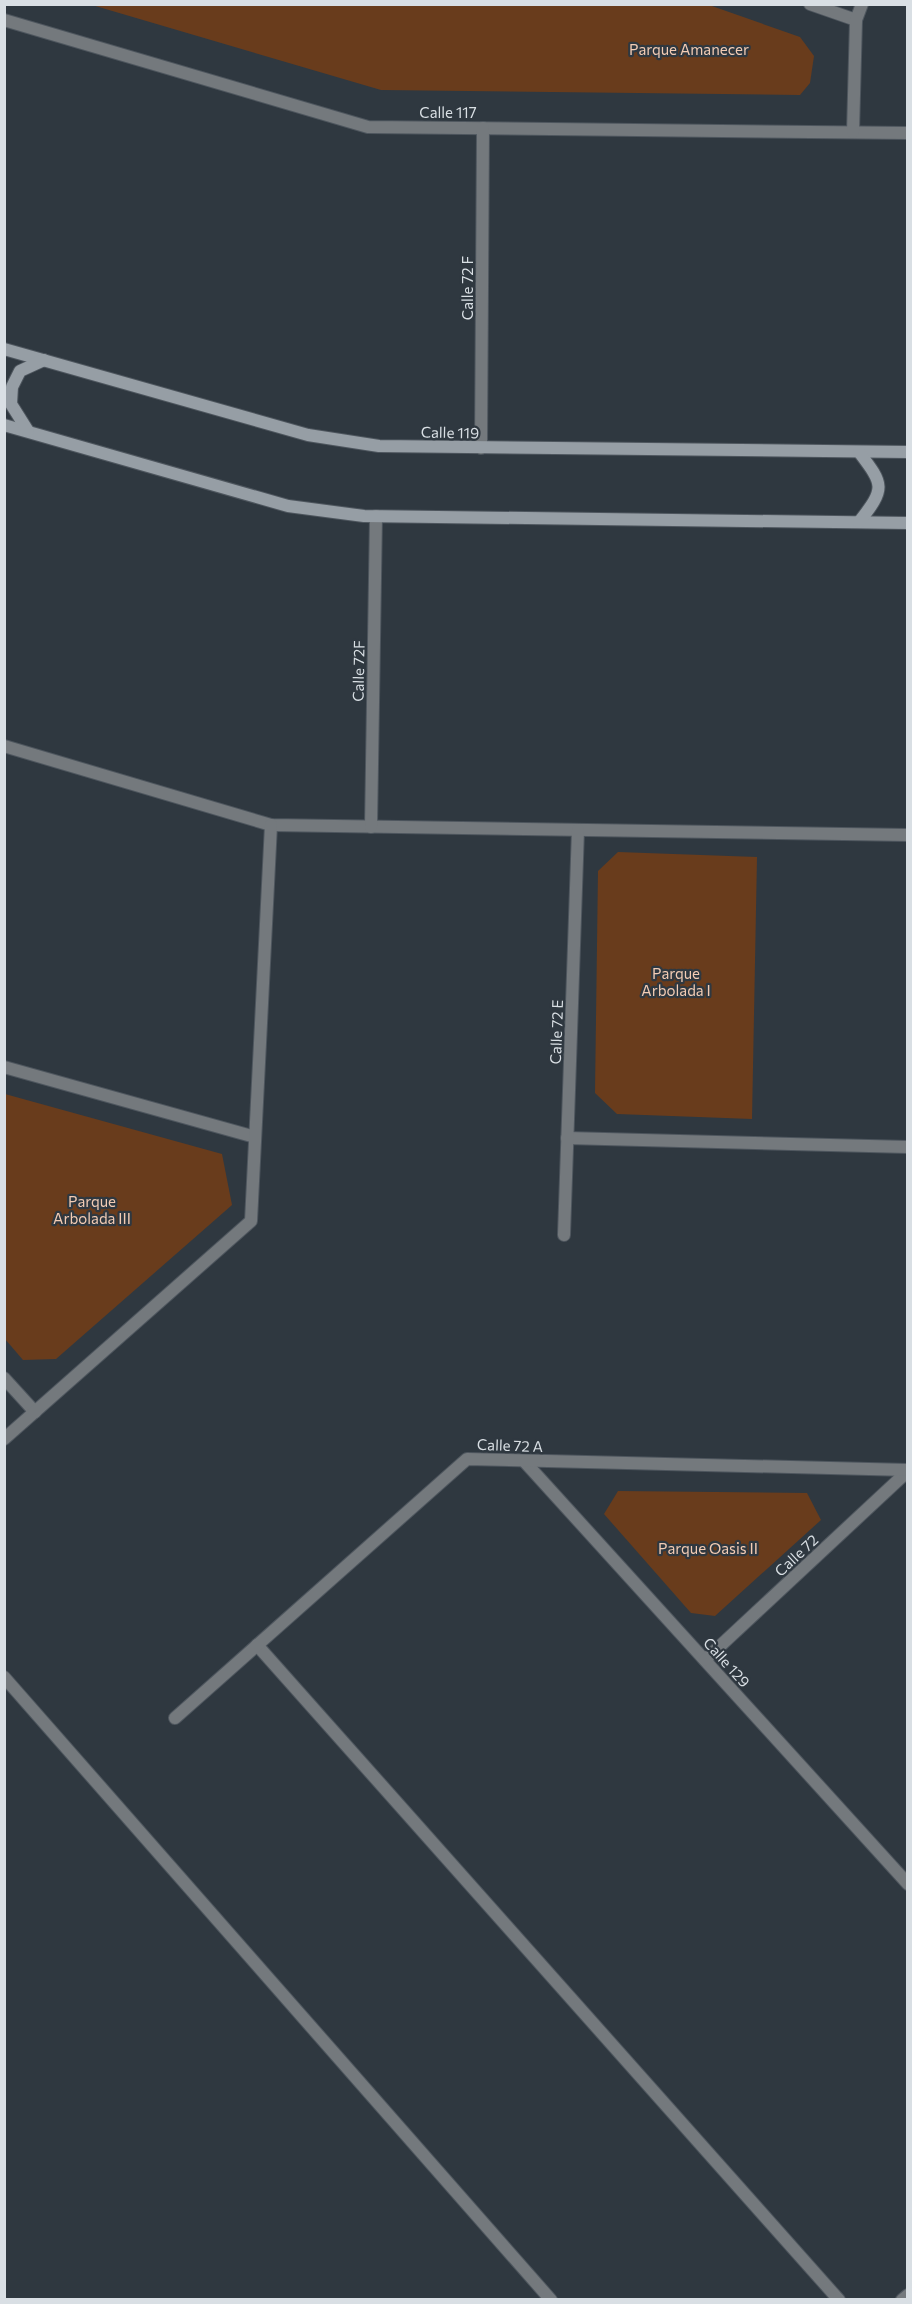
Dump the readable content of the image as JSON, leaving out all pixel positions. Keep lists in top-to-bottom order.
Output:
{
  "streets": {
    "street": [
      "Calle 117",
      "Calle 72 F",
      "Calle 119",
      "Calle 72F",
      "Calle 72 E",
      "Calle 72 A",
      "Calle 72",
      "Calle 129"
    ]
  },
  "crossings": [
    ["Calle 117", "Calle 72 F"],
    ["Calle 72 F", "Calle 119"],
    ["Calle 72 A", "Calle 72"],
    ["Calle 72 A", "Calle 129"],
    ["Calle 72", "Calle 129"]
  ],
  "parks": [
    "Parque Amanecer",
    "Parque Arbolada I",
    "Parque Arbolada III",
    "Parque Oasis II"
  ]
}
